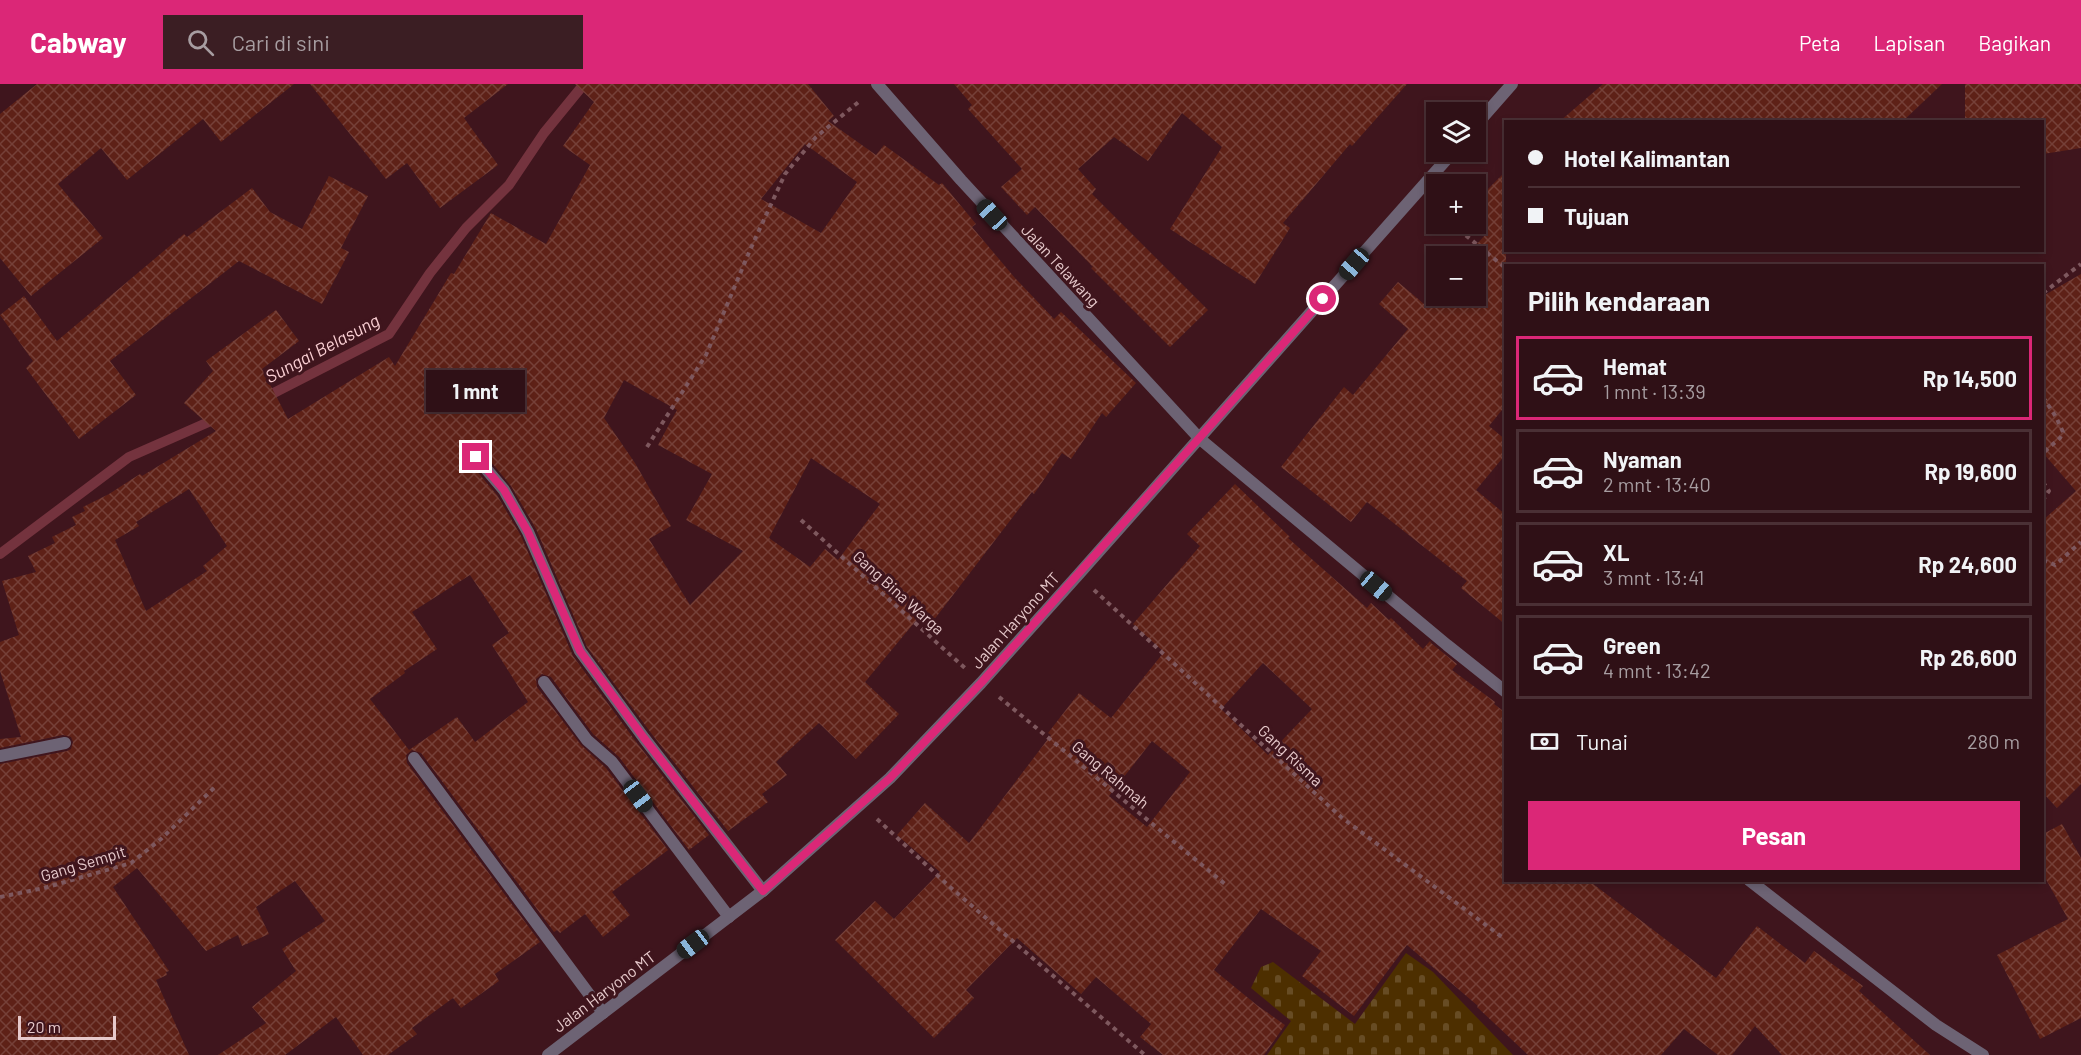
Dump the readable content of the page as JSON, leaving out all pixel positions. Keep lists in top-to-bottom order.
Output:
{
  "streets": {
    "street": ["Jalan Telawang", "Jalan Haryono MT"],
    "path": [
      "Gang Bina Warga",
      "Gang Risma",
      "Gang Rahmah",
      "Gang Sempit"
    ]
  },
  "crossings": [
    ["Jalan Telawang", "Jalan Haryono MT"],
    ["Gang Bina Warga", "Jalan Haryono MT"],
    ["Gang Bina Warga", "Gang Rahmah"],
    ["Jalan Haryono MT", "Gang Risma"],
    ["Jalan Haryono MT", "Gang Rahmah"]
  ],
  "water": ["Sungai Belasung"],
  "scale_bar": "20 m",
  "page": {
    "header": "Cabway",
    "search": "Cari di sini",
    "nav": ["Peta", "Lapisan", "Bagikan"],
    "map_buttons": ["+", "−"],
    "banner": ["Hotel Kalimantan", "Tujuan"],
    "heading": "Pilih kendaraan",
    "list": [
      {
        "name": "Hemat",
        "note": "1 mnt · 13:39",
        "value": "Rp 14,500"
      },
      {
        "name": "Nyaman",
        "note": "2 mnt · 13:40",
        "value": "Rp 19,600"
      },
      {
        "name": "XL",
        "note": "3 mnt · 13:41",
        "value": "Rp 24,600"
      },
      {
        "name": "Green",
        "note": "4 mnt · 13:42",
        "value": "Rp 26,600"
      }
    ],
    "bubble": "1 mnt",
    "pay": ["Tunai", "280 m"],
    "buttons": "Pesan",
    "scale": "20 m"
  }
}
